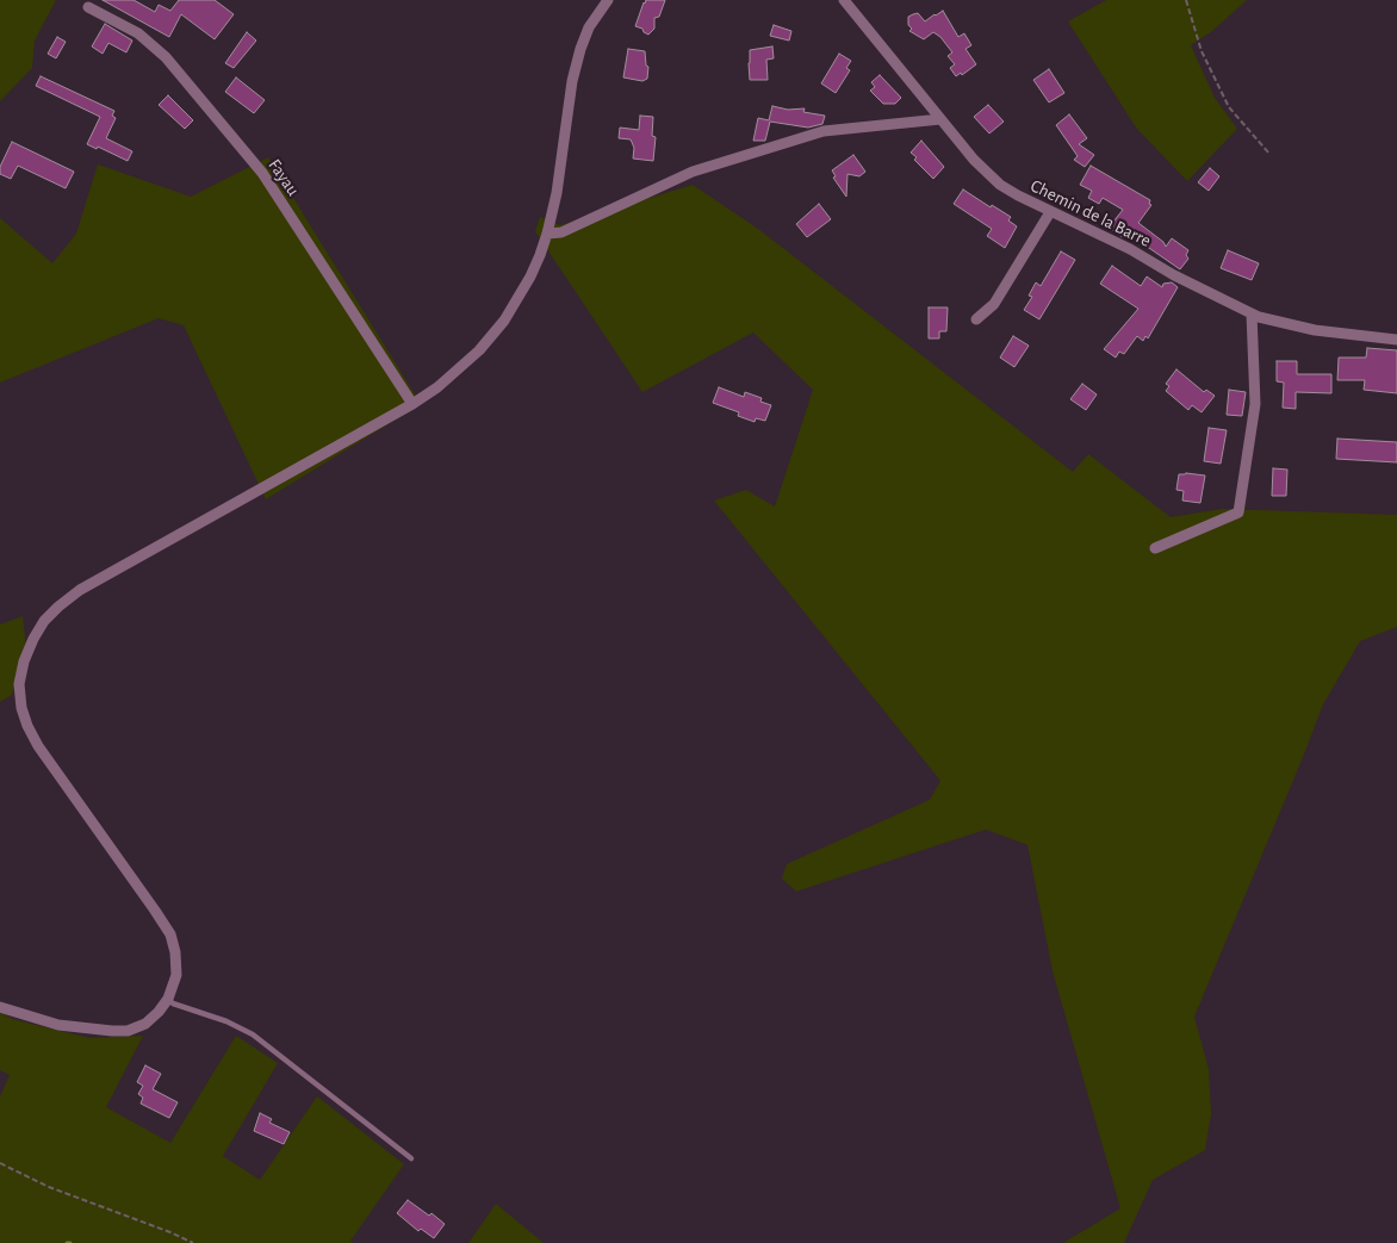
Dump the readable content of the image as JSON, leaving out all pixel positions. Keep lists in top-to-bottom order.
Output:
{
  "streets": {
    "street": ["Fayau", "Chemin de la Barre"]
  }
}
